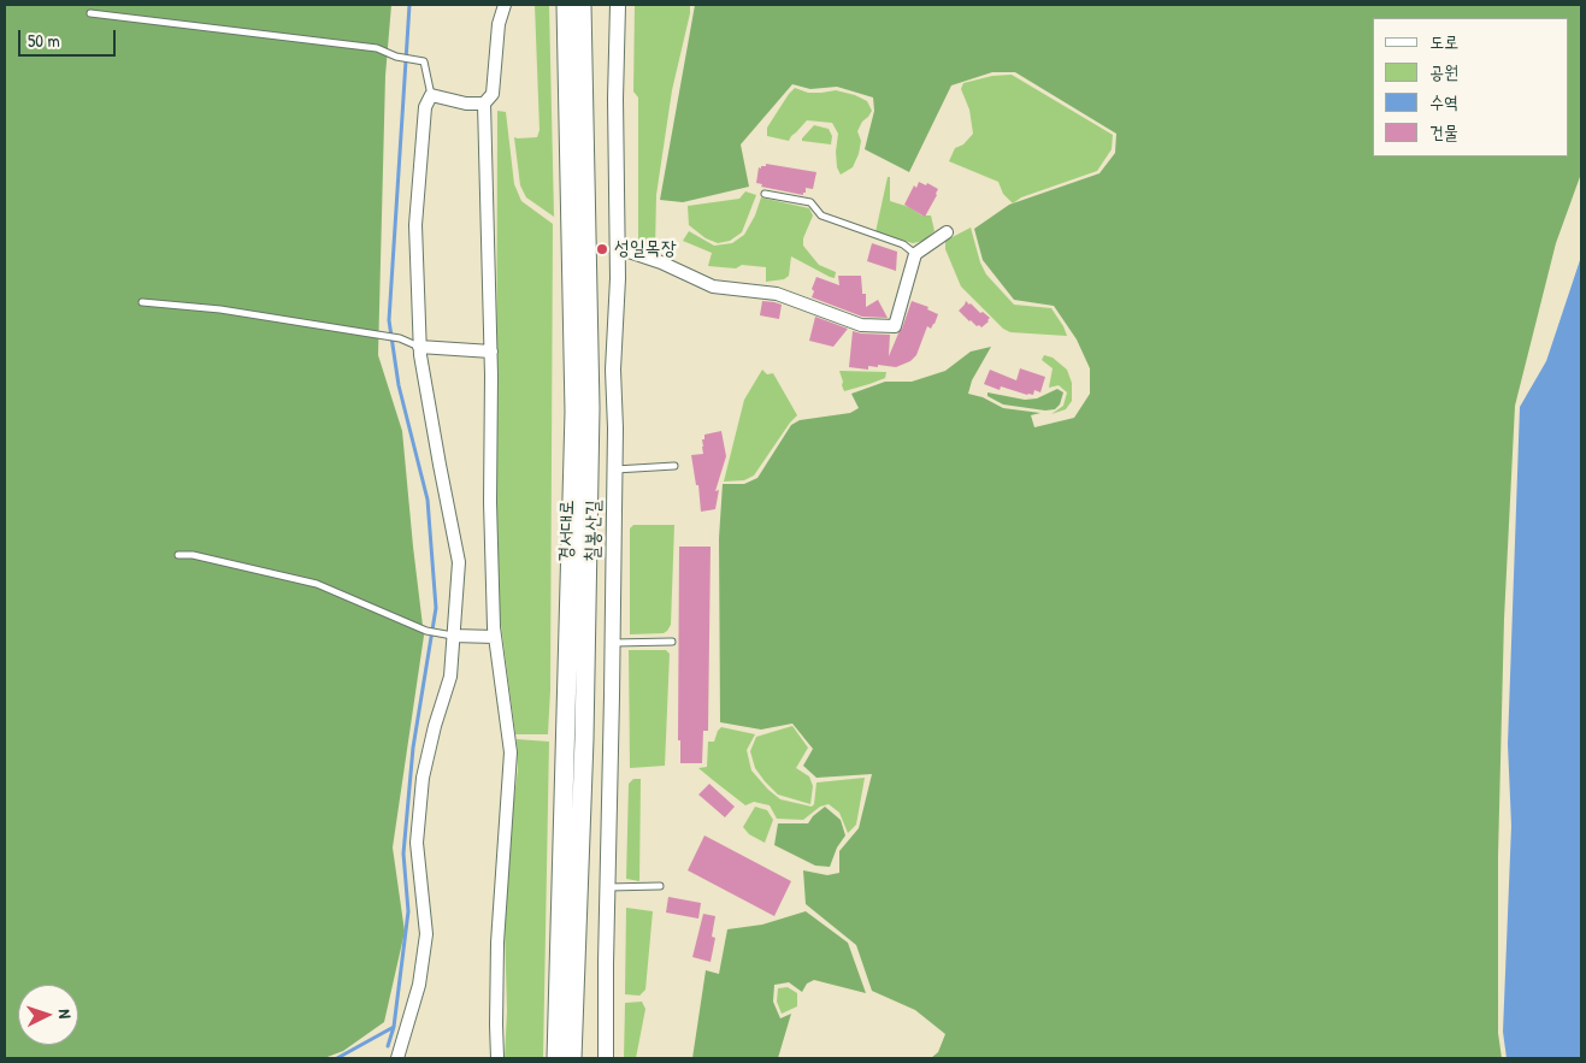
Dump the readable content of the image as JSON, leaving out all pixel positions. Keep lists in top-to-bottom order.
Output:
{
  "streets": {
    "main road": ["경서대로"],
    "street": ["칠봉산길"]
  },
  "places": ["성일목장"],
  "legend": [
    "도로",
    "공원",
    "수역",
    "건물"
  ],
  "scale_bar": "50 m",
  "north": "right"
}
